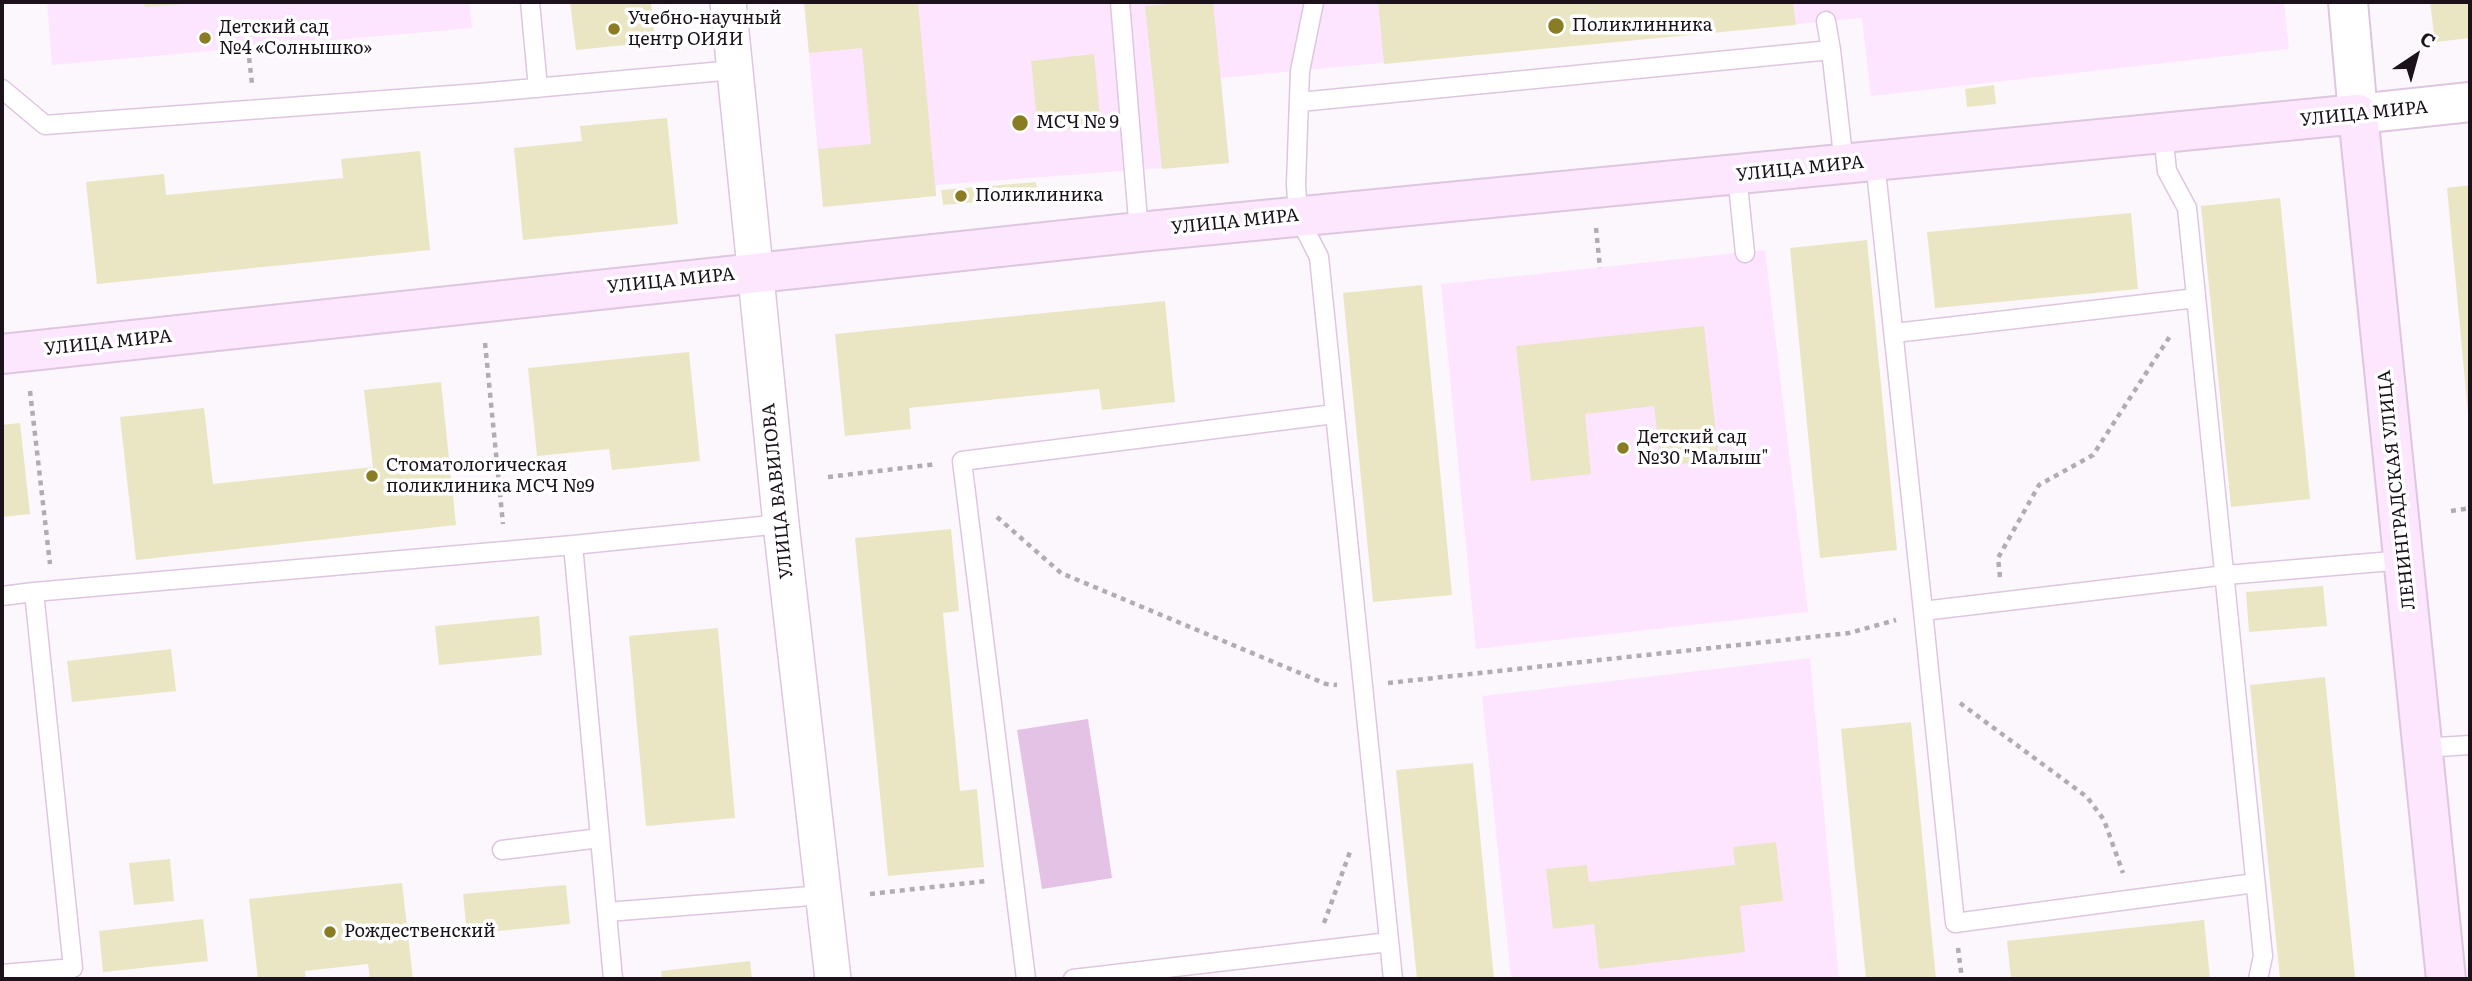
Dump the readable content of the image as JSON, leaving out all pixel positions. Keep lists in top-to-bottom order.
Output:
{
  "streets": {
    "main road": ["УЛИЦА МИРА", "ЛЕНИНГРАДСКАЯ УЛИЦА"],
    "street": ["УЛИЦА ВАВИЛОВА"]
  },
  "crossings": [
    ["УЛИЦА МИРА", "ЛЕНИНГРАДСКАЯ УЛИЦА"],
    ["УЛИЦА МИРА", "УЛИЦА ВАВИЛОВА"]
  ],
  "places": [
    "Поликлинника",
    "Учебно-научный центр ОИЯИ",
    "Детский сад №4 «Солнышко»",
    "МСЧ № 9",
    "Поликлиника",
    "Детский сад №30 \"Малыш\"",
    "Стоматологическая поликлиника МСЧ №9",
    "Рождественский"
  ],
  "north": "top right"
}
